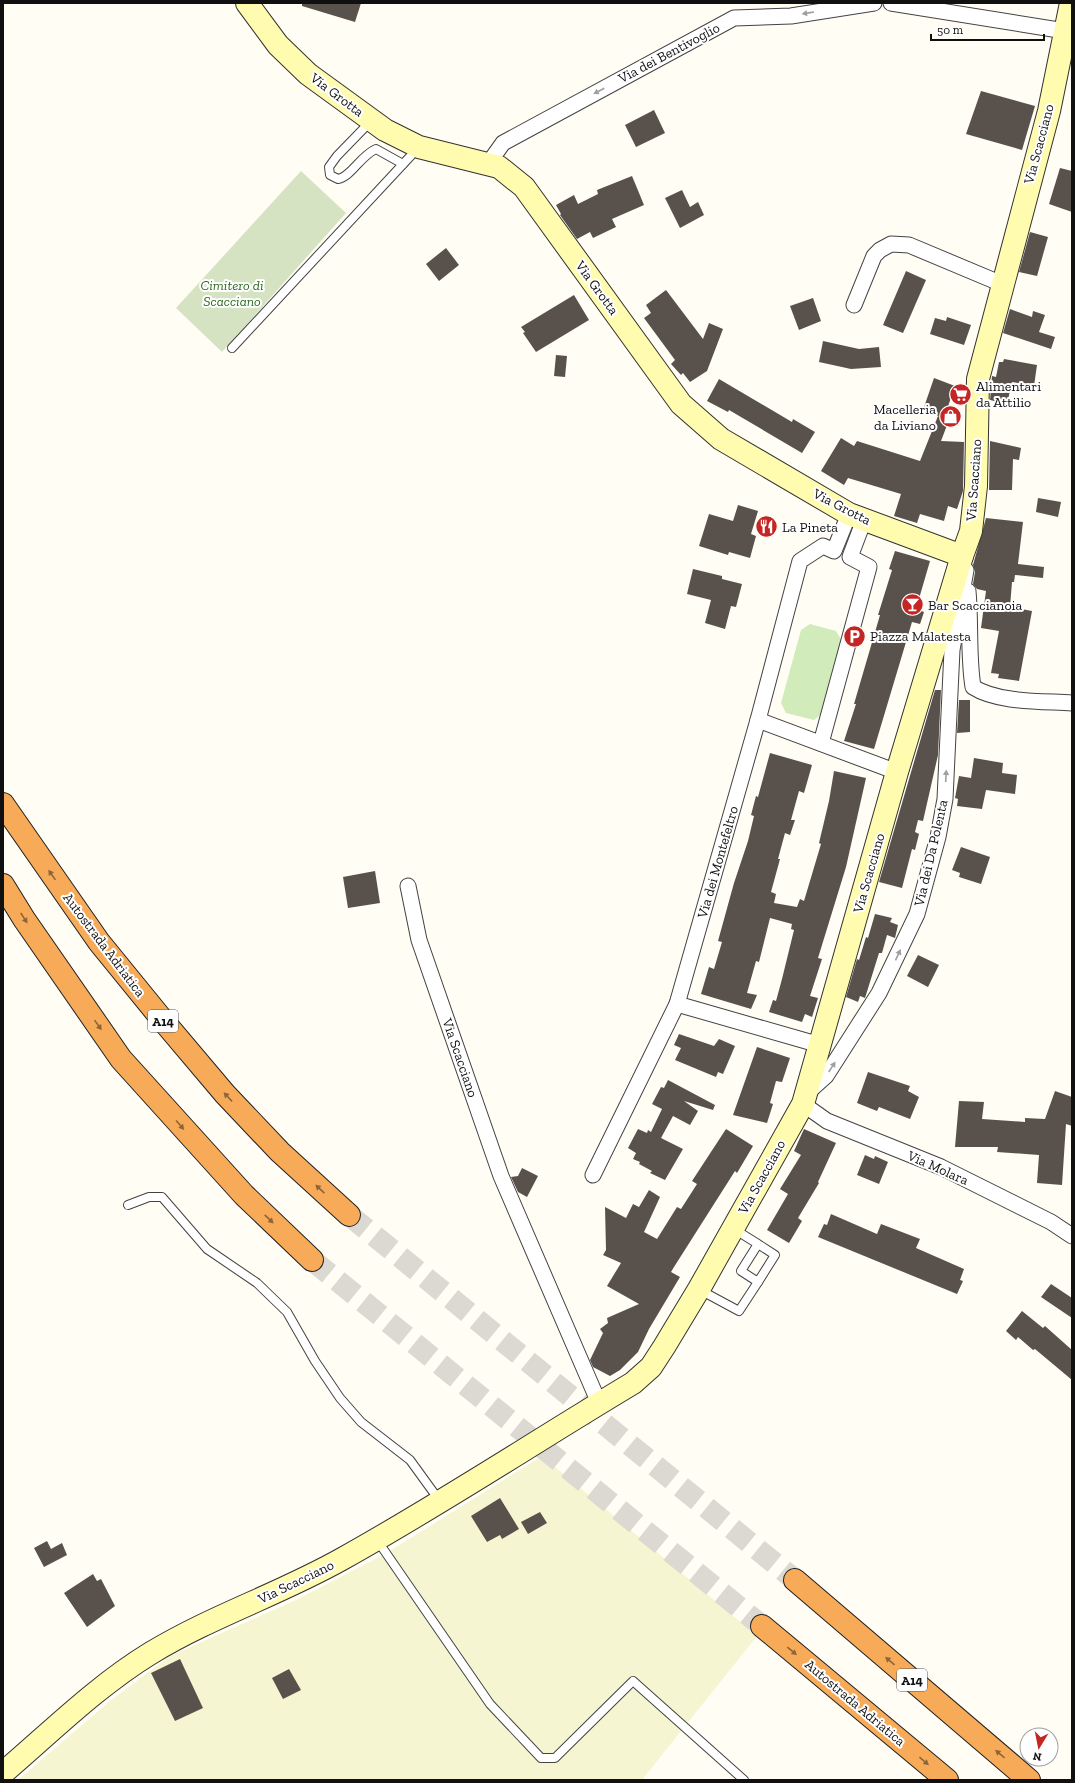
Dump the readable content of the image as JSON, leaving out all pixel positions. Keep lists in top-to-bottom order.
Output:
{
  "streets": {
    "highway": ["Autostrada Adriatica", "A14"],
    "street": [
      "Via dei Bentivoglio",
      "Via Grotta",
      "Via Scacciano",
      "Via dei Da Polenta",
      "Via dei Montefeltro",
      "Via Molara"
    ]
  },
  "crossings": [
    ["Via dei Bentivoglio", "Via Grotta"],
    ["Via Grotta", "Via Scacciano"],
    ["Via Grotta", "Via dei Da Polenta"],
    ["Via Scacciano", "Via dei Da Polenta"],
    ["Via Scacciano", "Via Molara"],
    ["Via dei Da Polenta", "Via Molara"]
  ],
  "one_way": ["Via dei Bentivoglio"],
  "parks": ["Cimitero di Scacciano"],
  "places": {
    "supermarket": ["Alimentari da Attilio"],
    "shop": ["Macelleria da Liviano"],
    "restaurant": ["La Pineta"],
    "bar": ["Bar Scaccianoia"],
    "parking": ["Piazza Malatesta"]
  },
  "scale_bar": "50 m",
  "north": "bottom"
}
